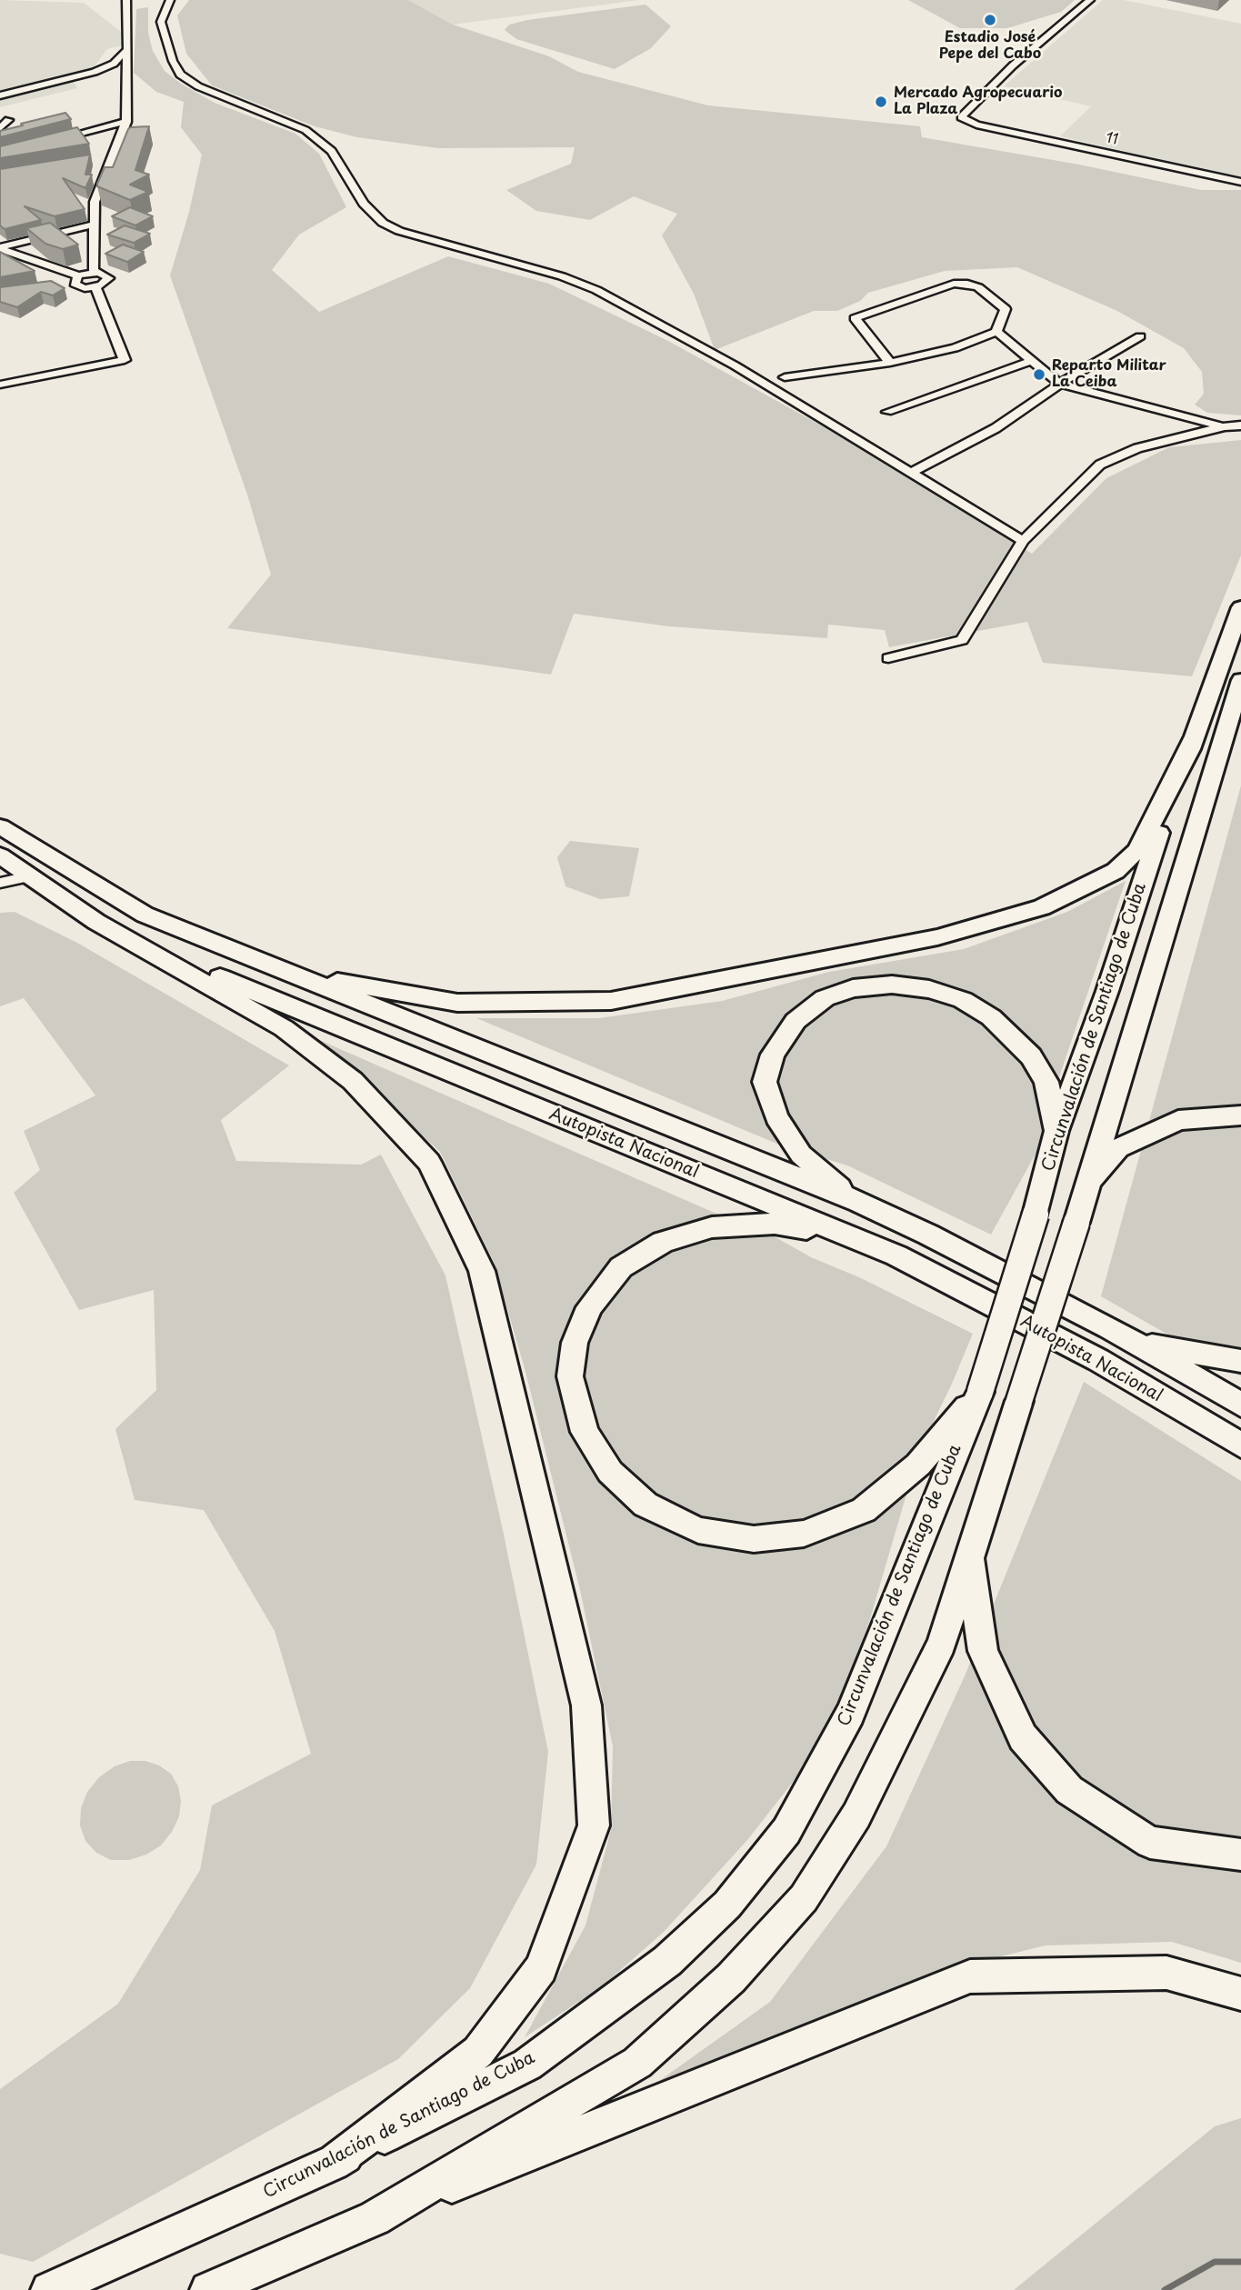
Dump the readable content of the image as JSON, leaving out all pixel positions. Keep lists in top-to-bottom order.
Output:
{
  "streets": {
    "highway": ["Circunvalación de Santiago de Cuba", "Autopista Nacional"],
    "street": ["11"]
  },
  "places": ["Estadio José Pepe del Cabo", "Mercado Agropecuario La Plaza", "Reparto Militar La Ceiba"]
}
